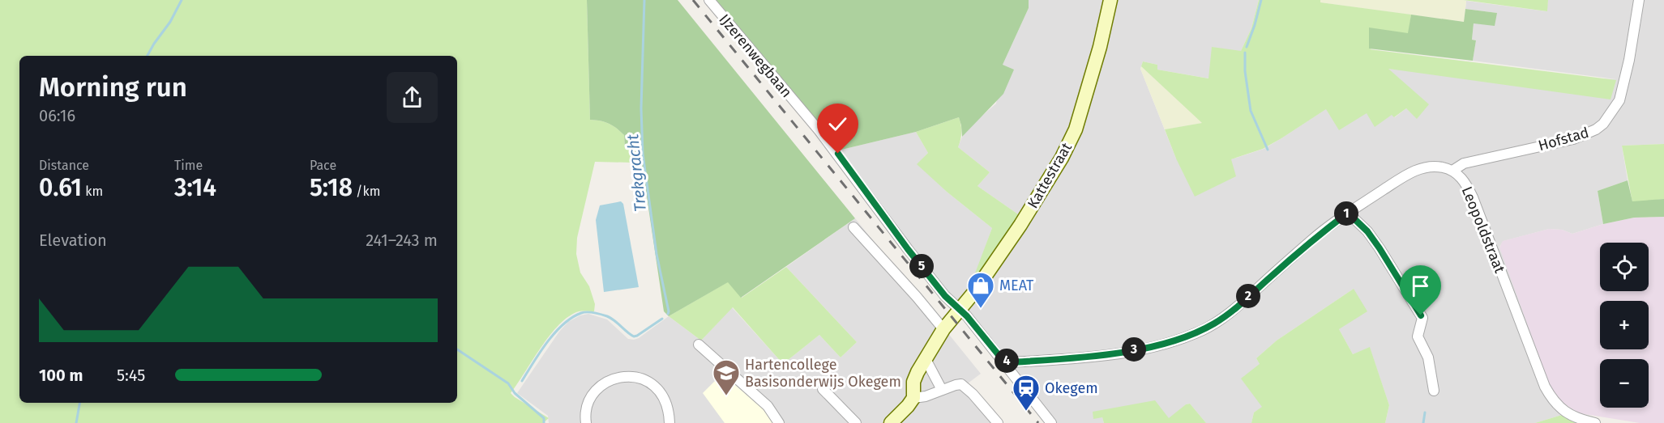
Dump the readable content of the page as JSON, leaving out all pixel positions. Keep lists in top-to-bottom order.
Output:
{
  "streets": {
    "main road": ["Kattestraat"],
    "street": ["IJzerenwegbaan", "Hofstad", "Leopoldstraat"]
  },
  "crossings": [
    ["IJzerenwegbaan", "Kattestraat"],
    ["Hofstad", "Leopoldstraat"]
  ],
  "water": ["Trekgracht"],
  "places": {
    "shop": ["MEAT"],
    "school or university": ["Hartencollege Basisonderwijs Okegem"],
    "station": ["Okegem"]
  },
  "page": {
    "heading": ["Morning run", "06:16"],
    "stats": [
      ["Distance", "0.61 km"],
      ["Time", "3:14"],
      ["Pace", "5:18 /km"]
    ],
    "pins": [
      "1",
      "5",
      "2",
      "3",
      "4"
    ],
    "chart": ["Elevation", "241–243 m"],
    "map_buttons": ["+", "−"],
    "list": [
      {
        "name": "100 m",
        "note": "5:45"
      }
    ]
  }
}
